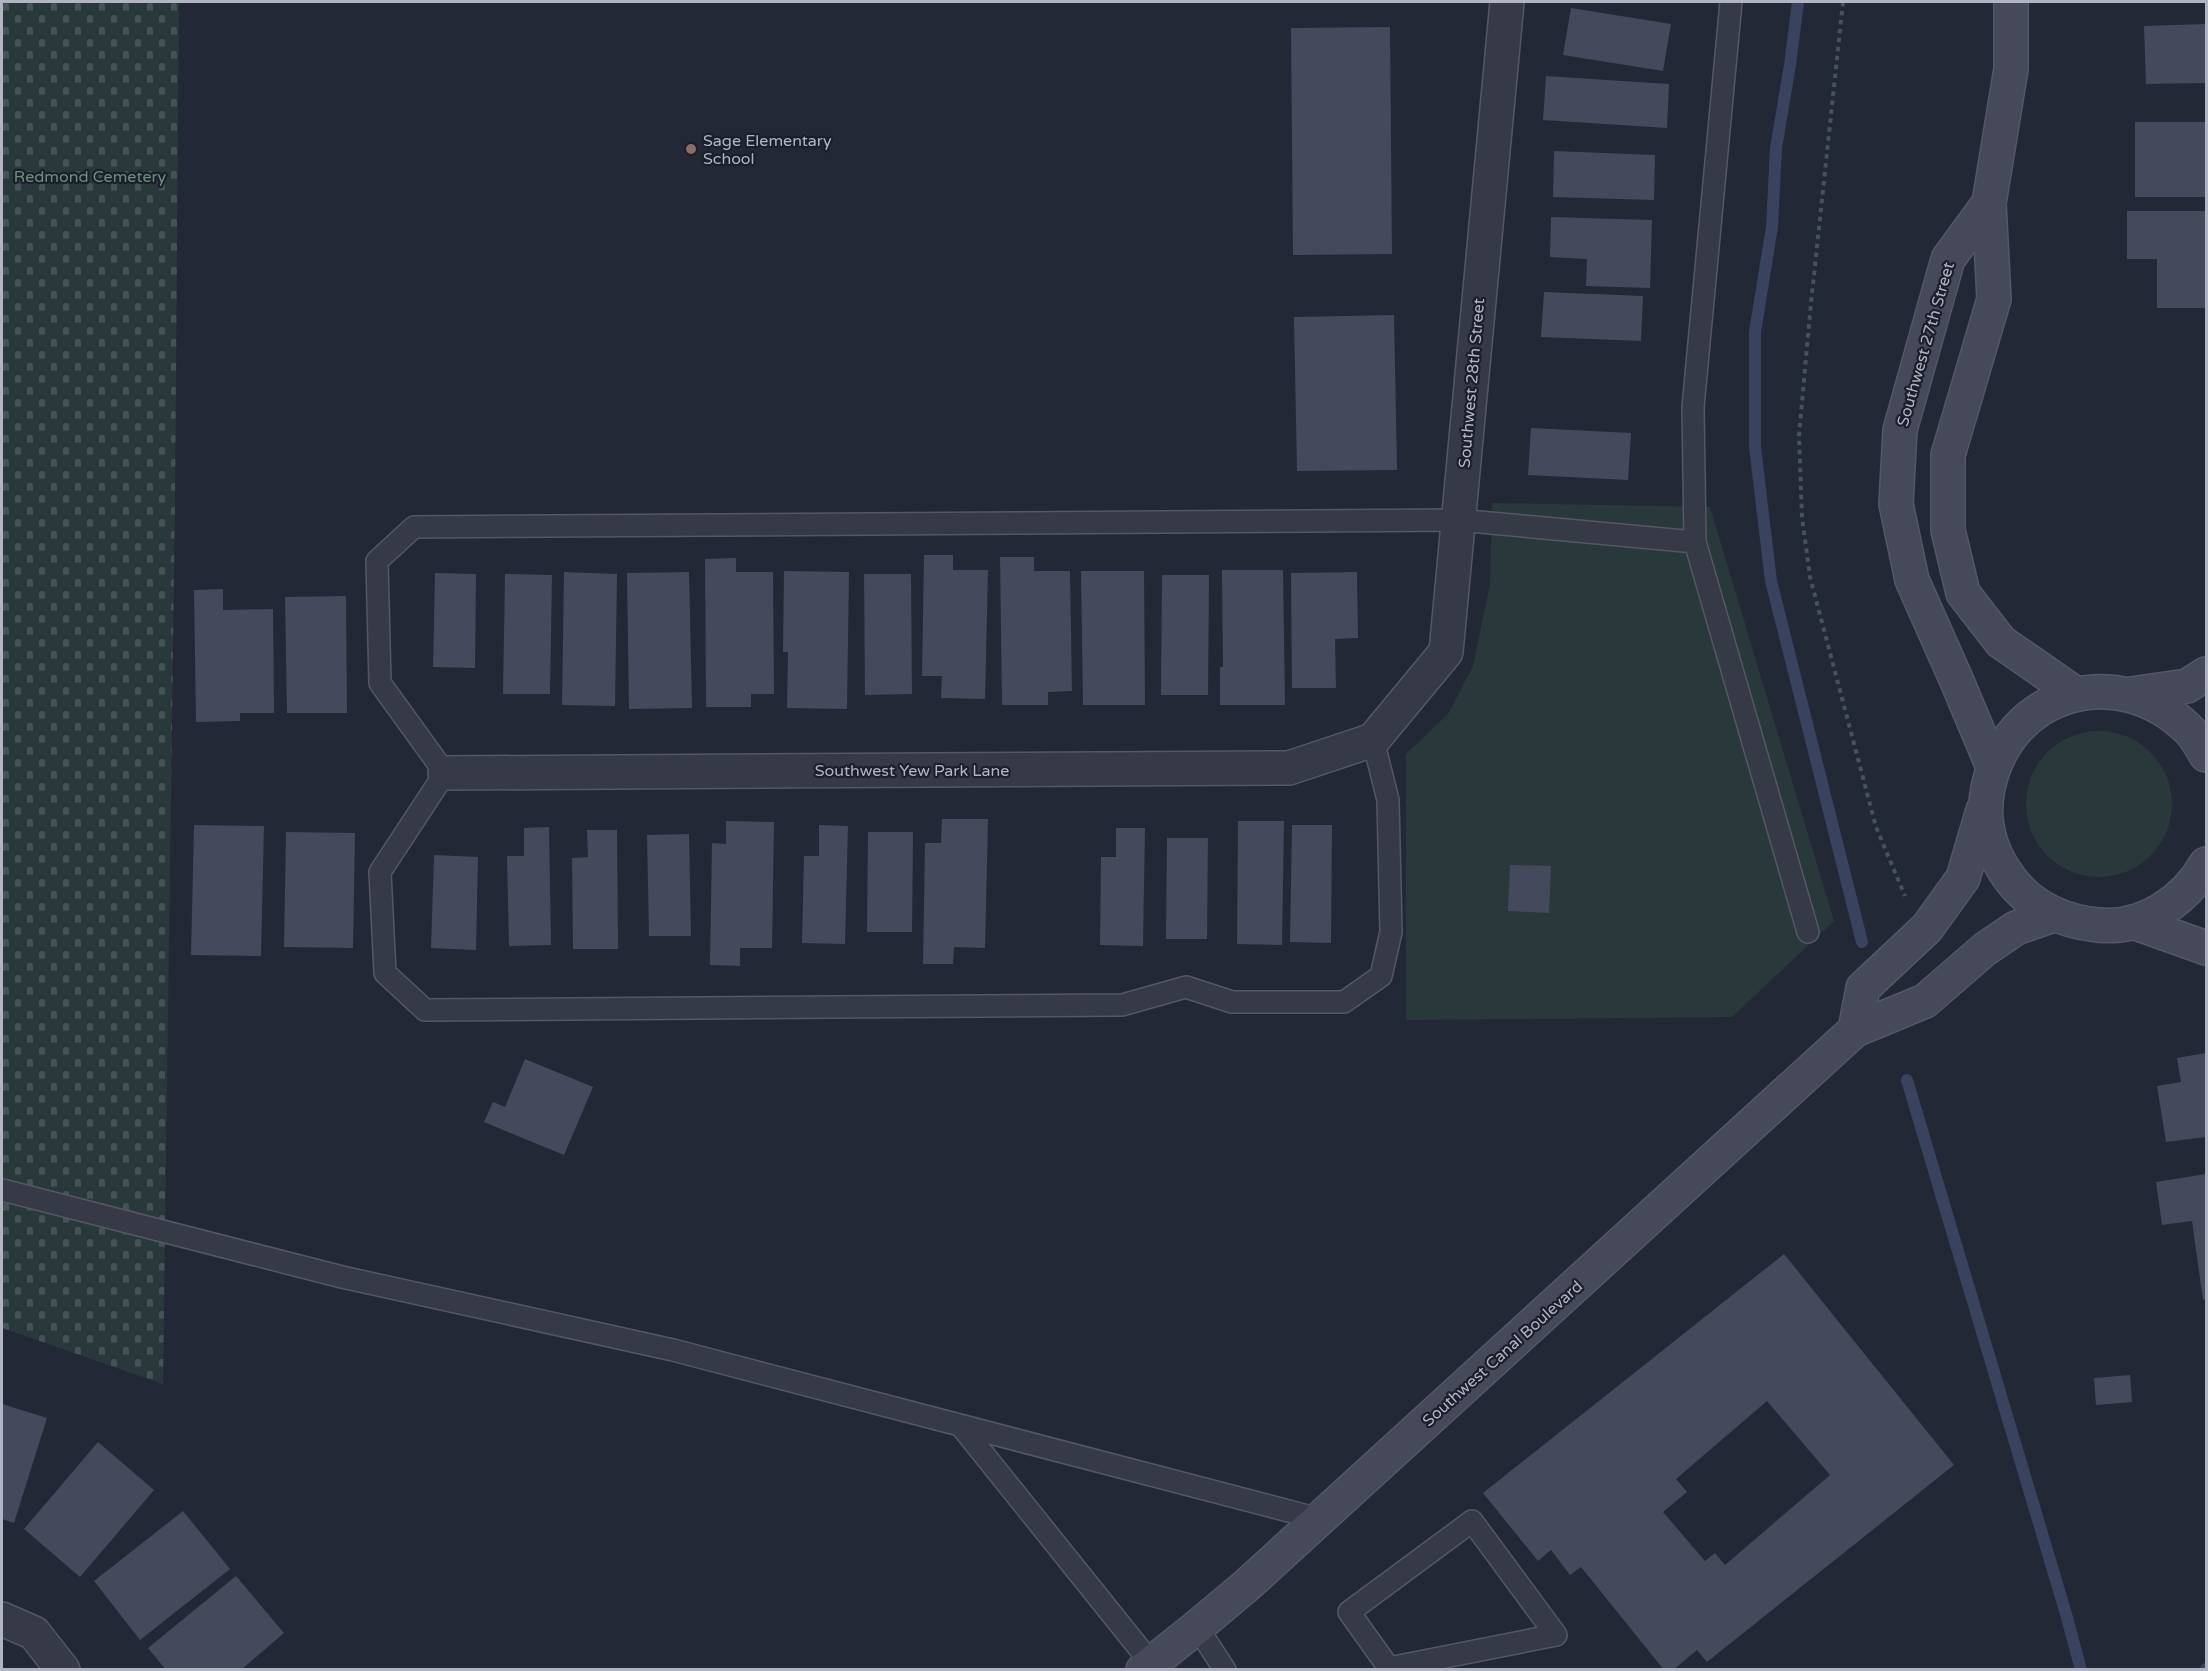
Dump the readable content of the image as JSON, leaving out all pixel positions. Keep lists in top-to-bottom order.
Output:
{
  "streets": {
    "main road": ["Southwest 27th Street", "Southwest Canal Boulevard"],
    "street": ["Southwest 28th Street", "Southwest Yew Park Lane"]
  },
  "crossings": [
    ["Southwest 28th Street", "Southwest Yew Park Lane"]
  ],
  "parks": ["Redmond Cemetery"],
  "places": ["Sage Elementary School"]
}
